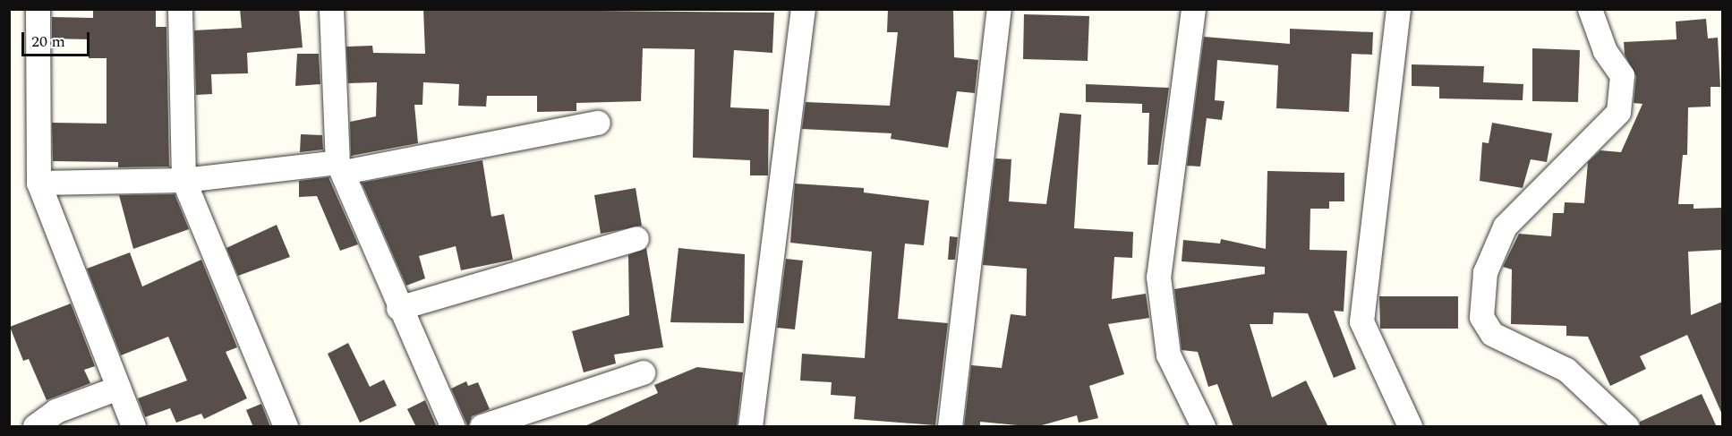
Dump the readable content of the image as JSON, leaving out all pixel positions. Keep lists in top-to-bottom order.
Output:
{
  "scale_bar": "20 m"
}
